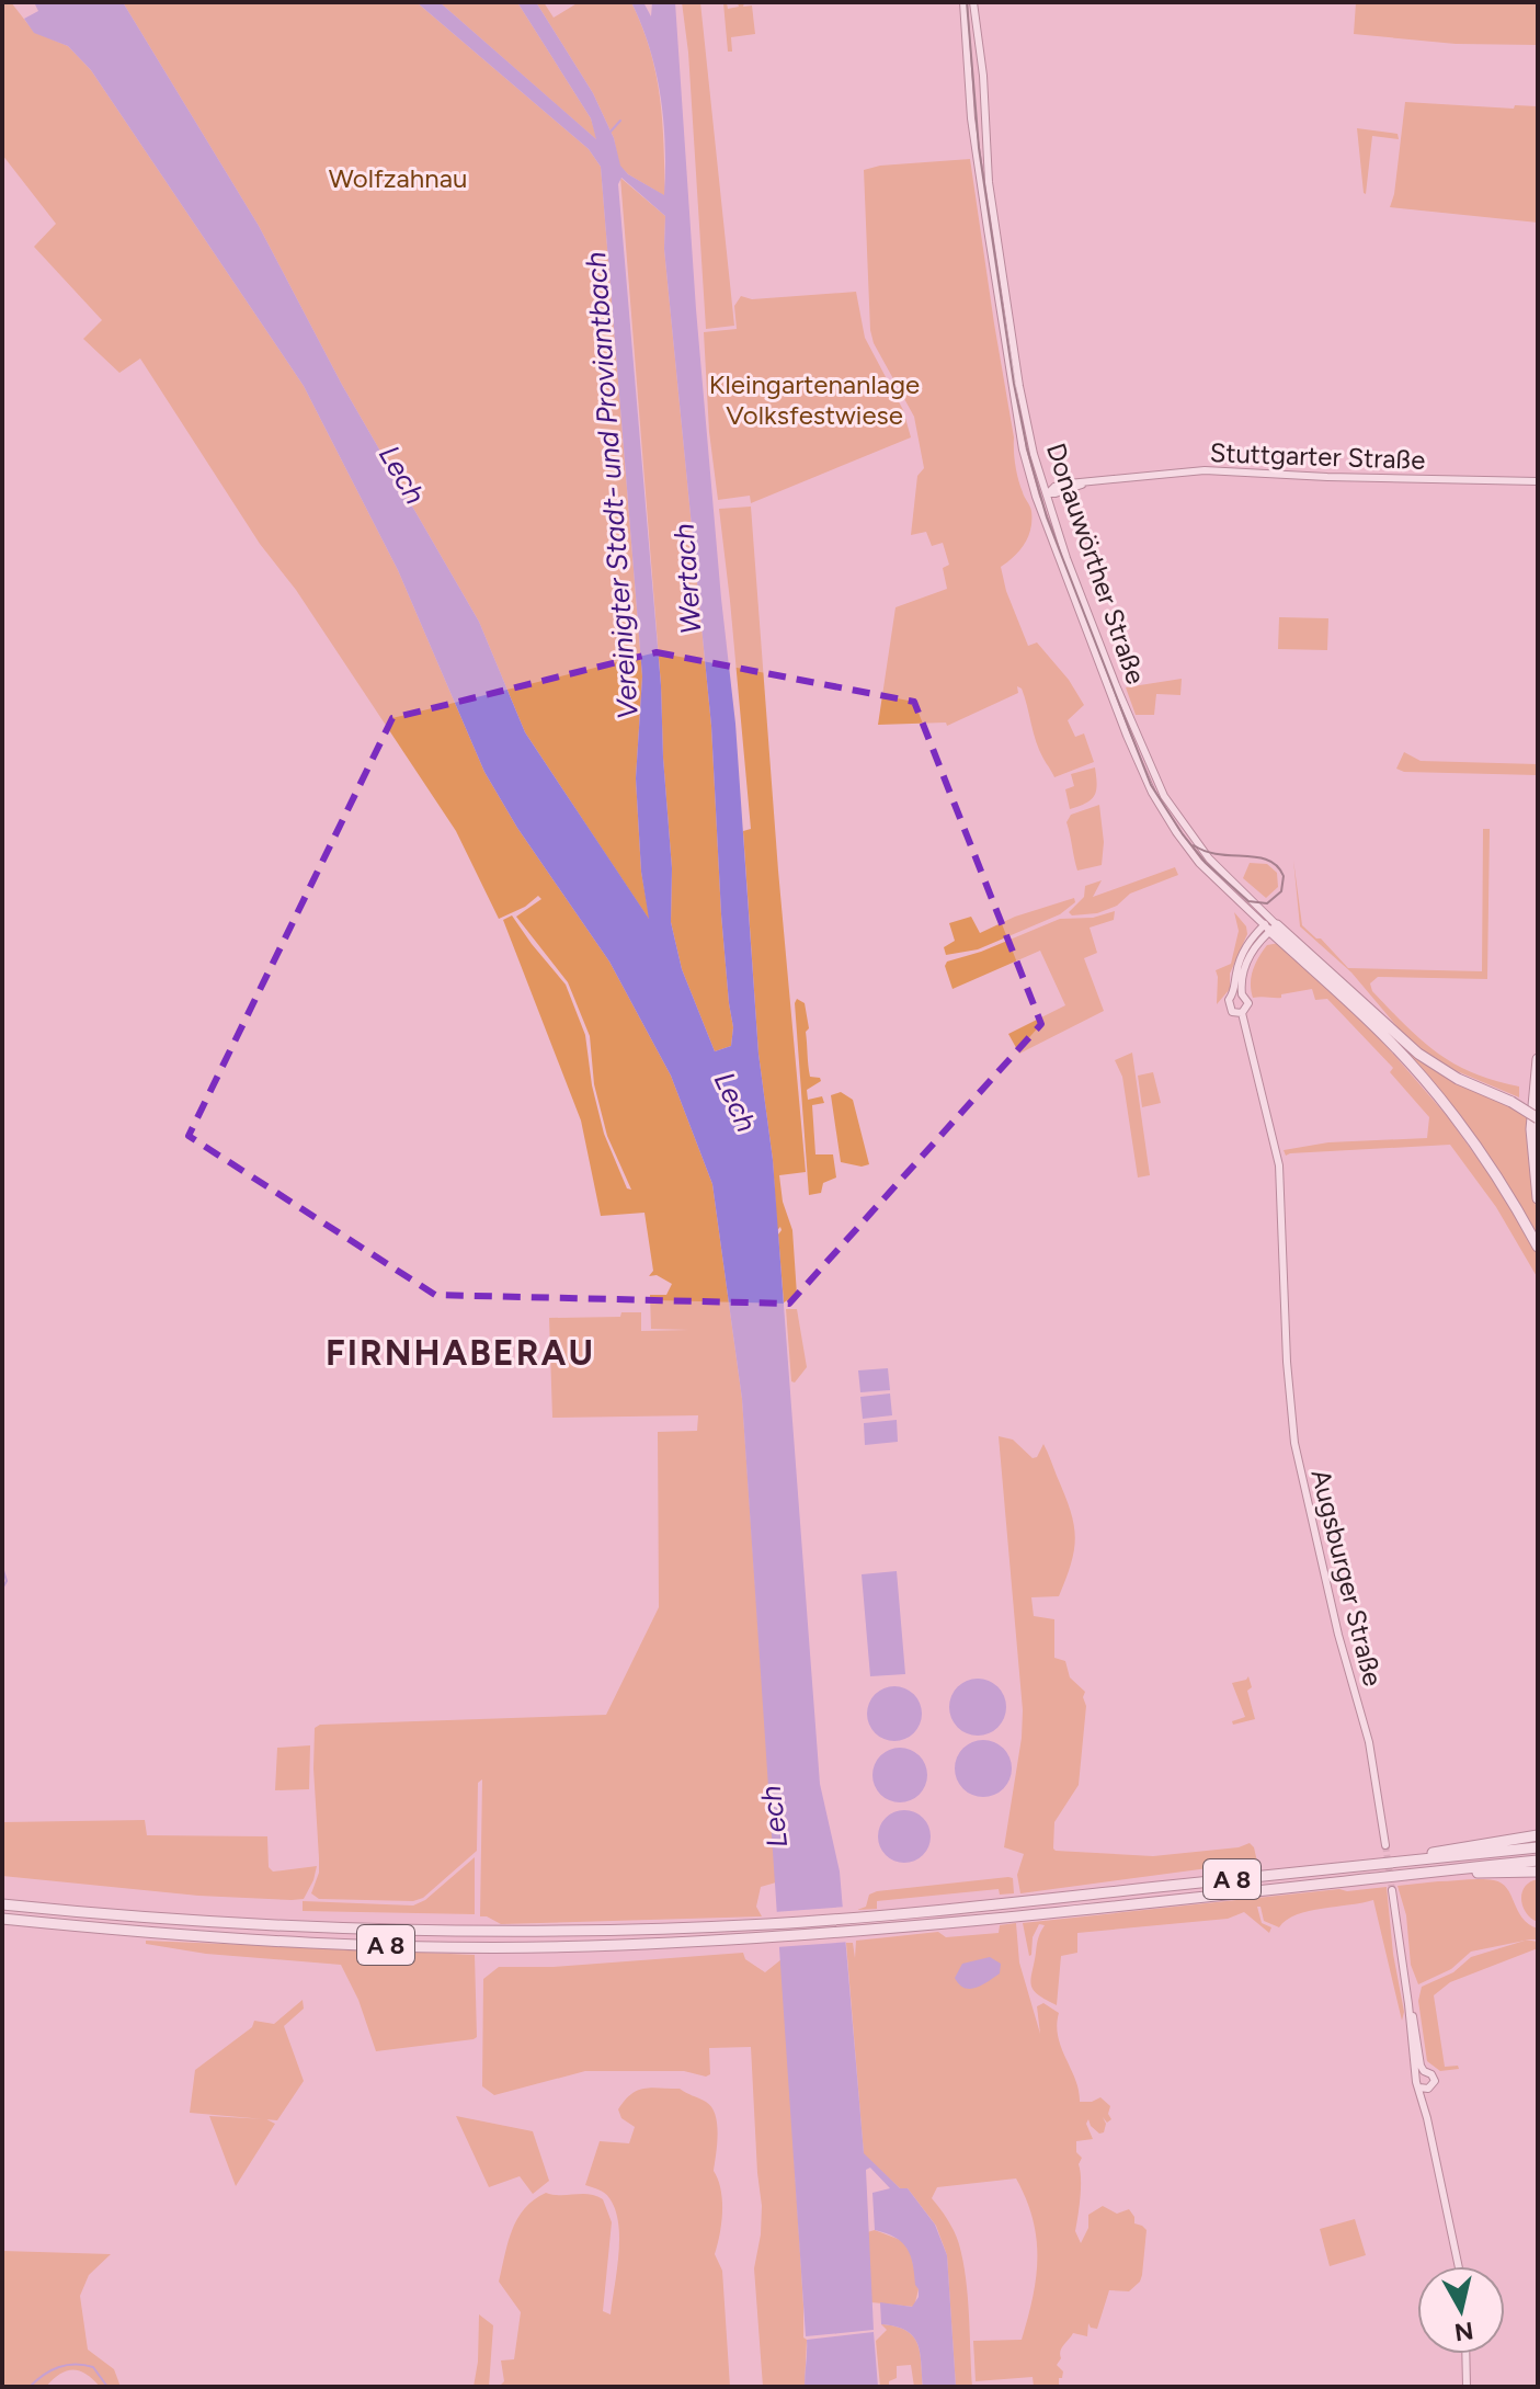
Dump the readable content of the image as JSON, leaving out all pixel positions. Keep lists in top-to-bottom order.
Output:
{
  "streets": {
    "highway": ["A 8"],
    "main road": ["Stuttgarter Straße", "Donauwörther Straße", "Augsburger Straße"]
  },
  "crossings": [
    ["Stuttgarter Straße", "Donauwörther Straße"]
  ],
  "districts": ["FIRNHABERAU"],
  "water": ["Lech", "Vereinigter Stadt- und Proviantbach", "Wertach"],
  "parks": ["Wolfzahnau", "Kleingartenanlage Volksfestwiese"],
  "north": "bottom"
}
